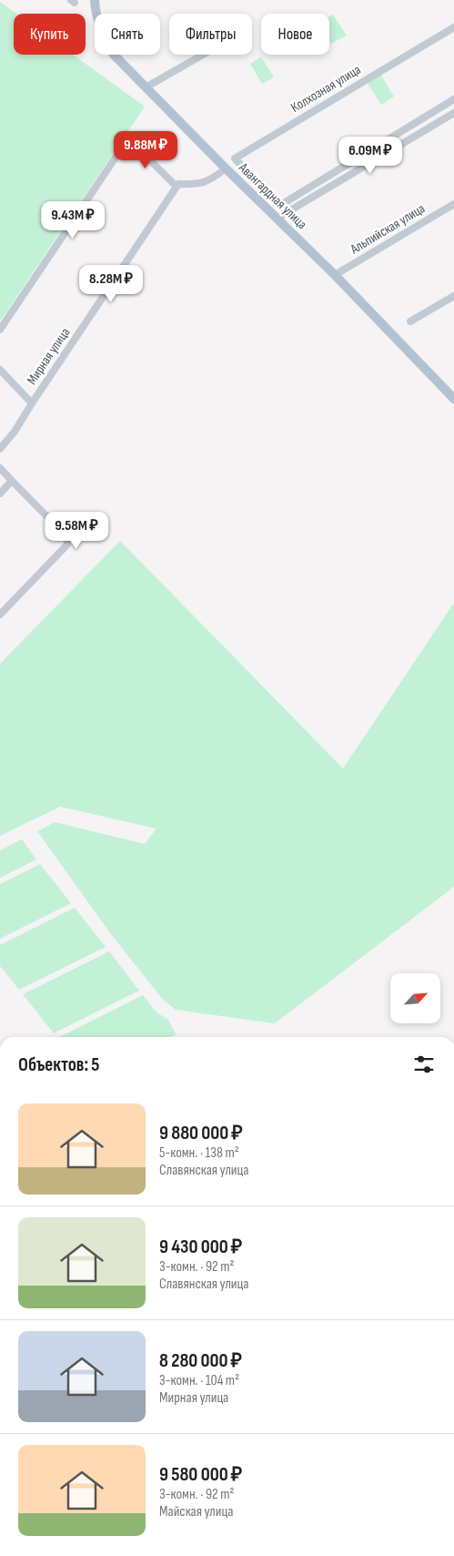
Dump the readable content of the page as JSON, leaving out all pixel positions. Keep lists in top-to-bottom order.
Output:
{
  "streets": {
    "main road": ["Авангардная улица"],
    "street": ["Колхозная улица", "Альпийская улица", "Мирная улица"]
  },
  "crossings": [
    ["Авангардная улица", "Альпийская улица"]
  ],
  "north": "top right",
  "page": {
    "chip": [
      "Купить",
      "Снять",
      "Фильтры",
      "Новое"
    ],
    "price": [
      "9.88M ₽",
      "6.09M ₽",
      "9.43M ₽",
      "8.28M ₽",
      "9.58M ₽"
    ],
    "heading": "Объектов: 5",
    "list": [
      {
        "name": "9 880 000 ₽",
        "note": "5-комн. · 138 m² · Славянская улица"
      },
      {
        "name": "9 430 000 ₽",
        "note": "3-комн. · 92 m² · Славянская улица"
      },
      {
        "name": "8 280 000 ₽",
        "note": "3-комн. · 104 m² · Мирная улица"
      },
      {
        "name": "9 580 000 ₽",
        "note": "3-комн. · 92 m² · Майская улица"
      }
    ]
  }
}
